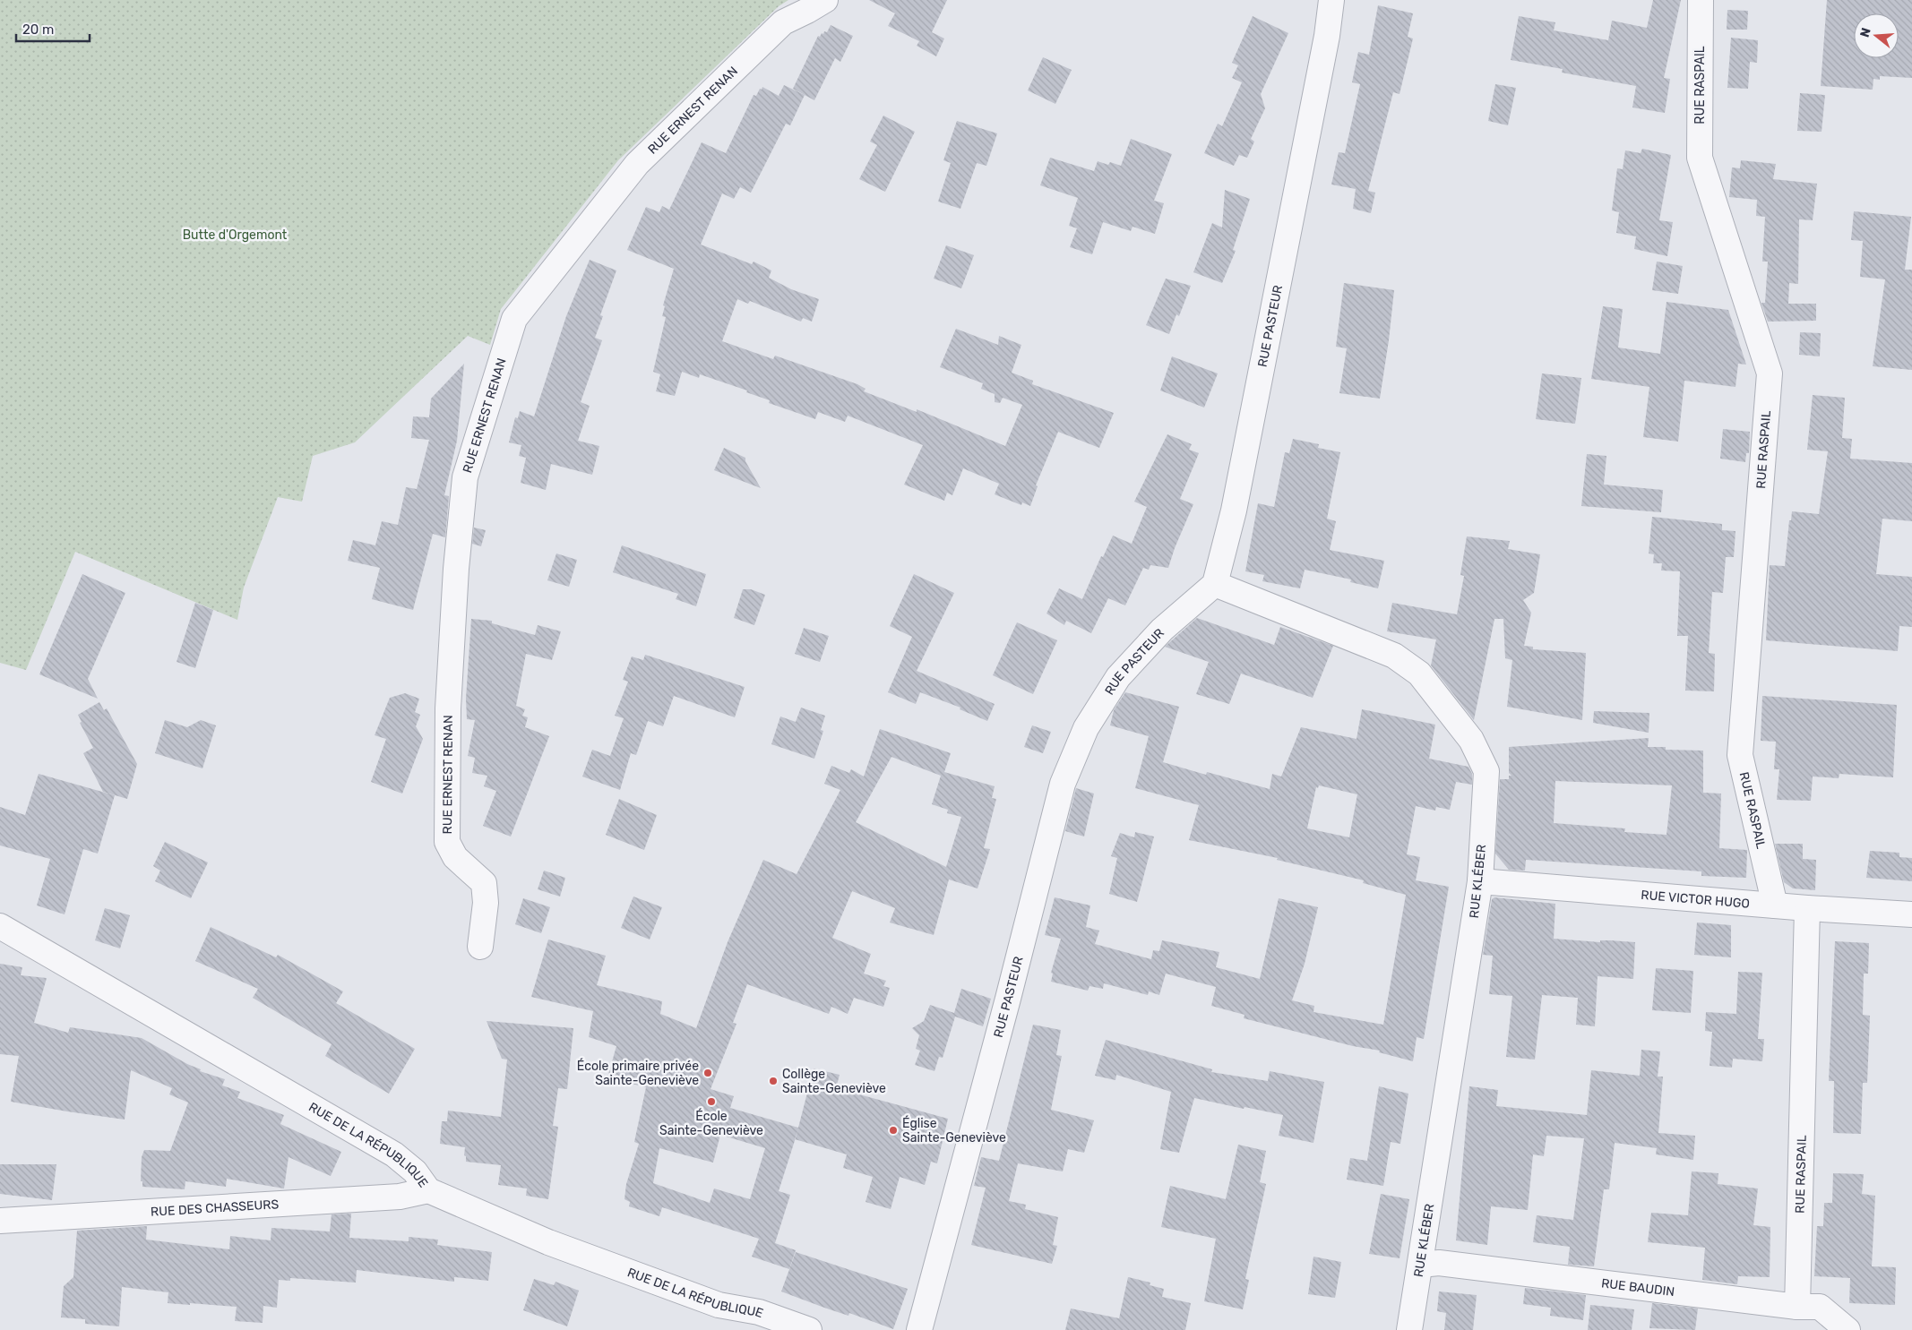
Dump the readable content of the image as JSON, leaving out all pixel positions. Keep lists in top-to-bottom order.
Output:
{
  "streets": {
    "street": [
      "RUE RASPAIL",
      "RUE ERNEST RENAN",
      "RUE PASTEUR",
      "RUE KLÉBER",
      "RUE VICTOR HUGO",
      "RUE DE LA RÉPUBLIQUE",
      "RUE DES CHASSEURS",
      "RUE BAUDIN"
    ]
  },
  "crossings": [
    ["RUE RASPAIL", "RUE VICTOR HUGO"],
    ["RUE RASPAIL", "RUE BAUDIN"],
    ["RUE PASTEUR", "RUE KLÉBER"],
    ["RUE KLÉBER", "RUE VICTOR HUGO"],
    ["RUE KLÉBER", "RUE BAUDIN"],
    ["RUE DE LA RÉPUBLIQUE", "RUE DES CHASSEURS"]
  ],
  "parks": ["Butte d'Orgemont"],
  "places": [
    "École primaire privée Sainte-Geneviève",
    "Collège Sainte-Geneviève",
    "École Sainte-Geneviève",
    "Église Sainte-Geneviève"
  ],
  "scale_bar": "20 m",
  "north": "left"
}
